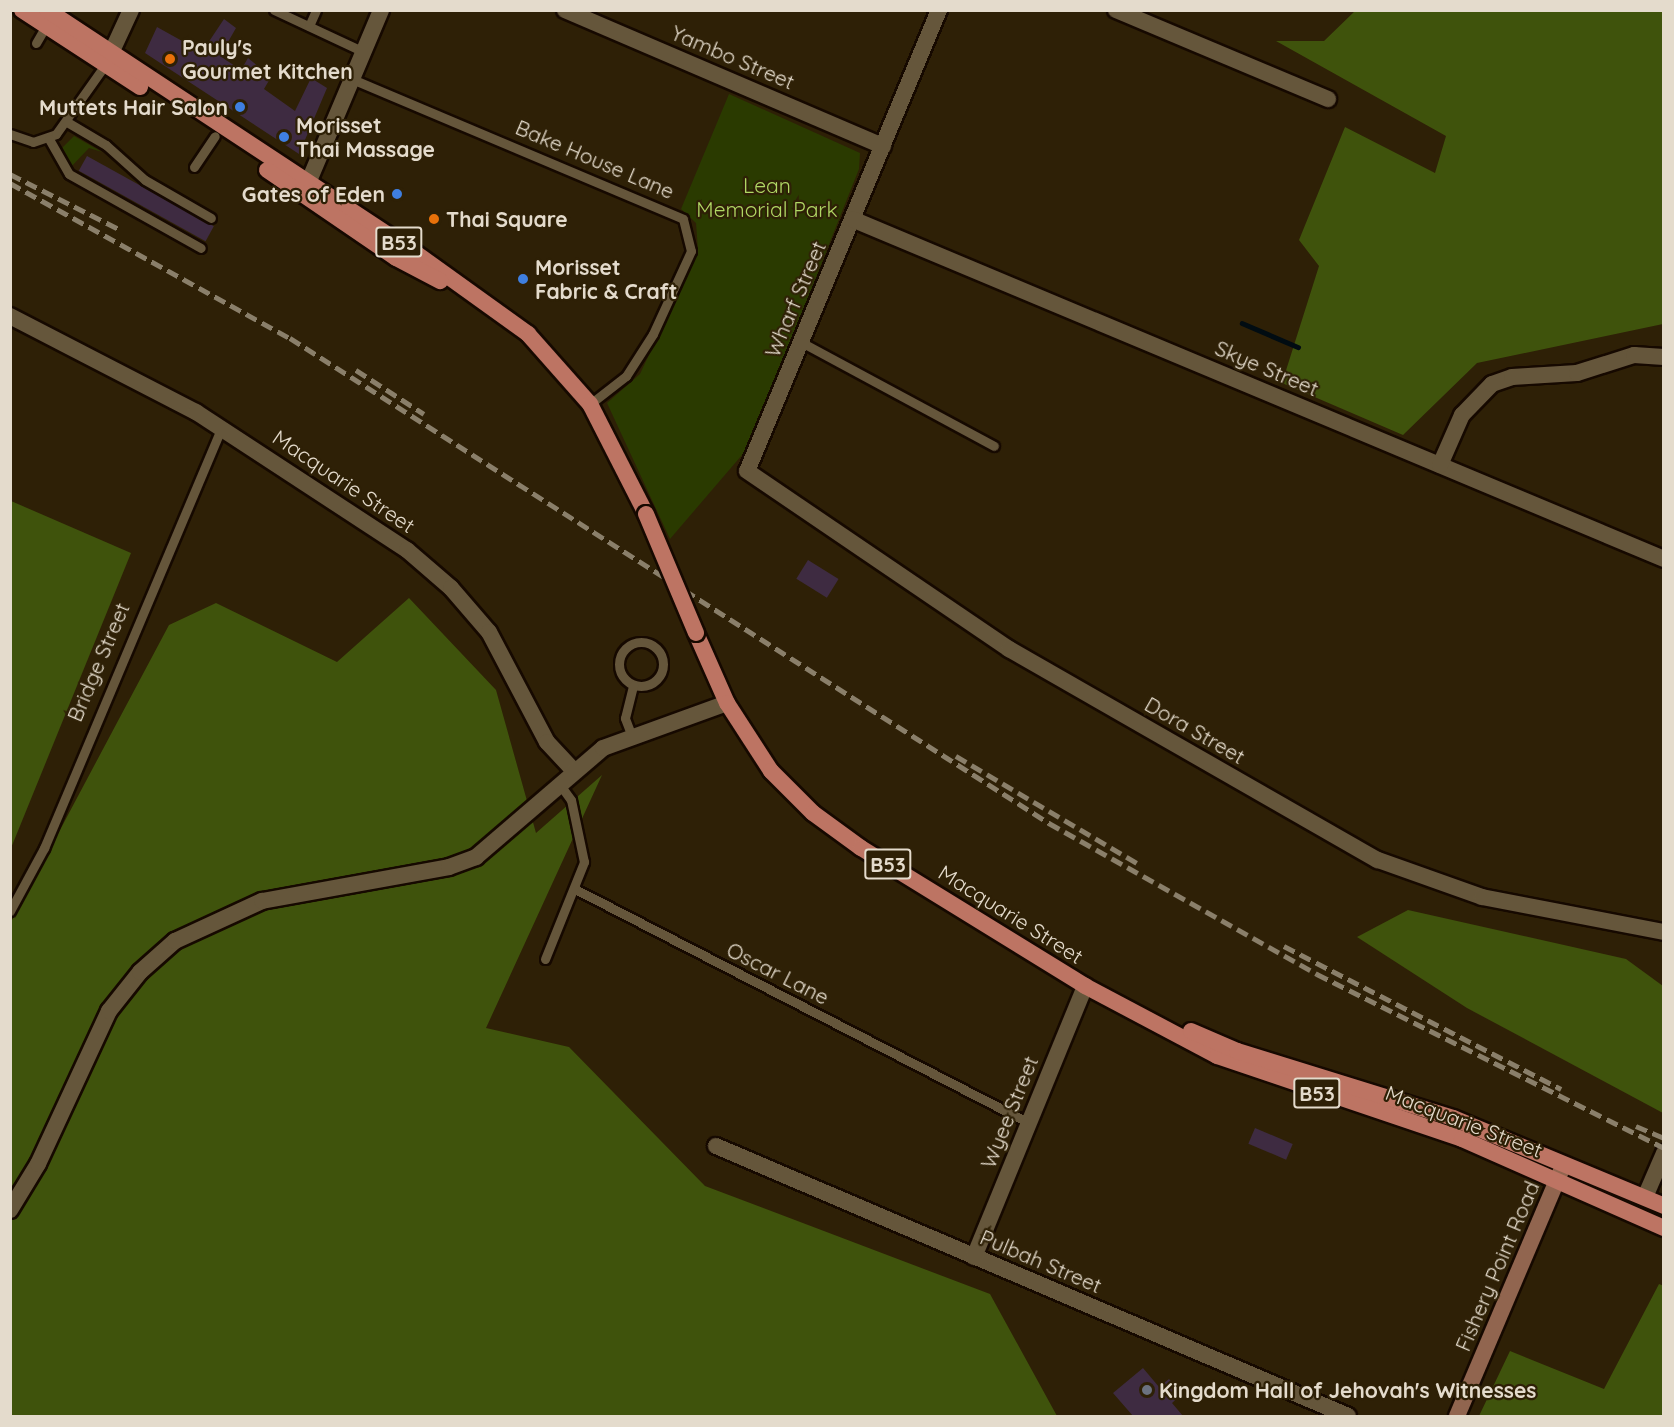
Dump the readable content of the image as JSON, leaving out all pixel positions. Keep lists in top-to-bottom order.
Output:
{
  "streets": {
    "main road": ["B53", "Macquarie Street", "Fishery Point Road"],
    "street": [
      "Yambo Street",
      "Wharf Street",
      "Skye Street",
      "Dora Street",
      "Wyee Street",
      "Pulbah Street"
    ],
    "lane": ["Bake House Lane", "Bridge Street", "Oscar Lane"]
  },
  "crossings": [
    ["Yambo Street", "Wharf Street"],
    ["Bake House Lane", "B53"],
    ["Bake House Lane", "Macquarie Street"],
    ["B53", "Macquarie Street"],
    ["Wharf Street", "Skye Street"],
    ["Wharf Street", "Dora Street"],
    ["Macquarie Street", "Bridge Street"],
    ["Macquarie Street", "Wyee Street"],
    ["Macquarie Street", "Fishery Point Road"],
    ["Oscar Lane", "Wyee Street"],
    ["Wyee Street", "Pulbah Street"]
  ],
  "parks": ["Lean Memorial Park"],
  "places": [
    "Pauly's Gourmet Kitchen",
    "Muttets Hair Salon",
    "Morisset Thai Massage",
    "Gates of Eden",
    "Thai Square",
    "Morisset Fabric & Craft",
    "Kingdom Hall of Jehovah's Witnesses"
  ]
}
